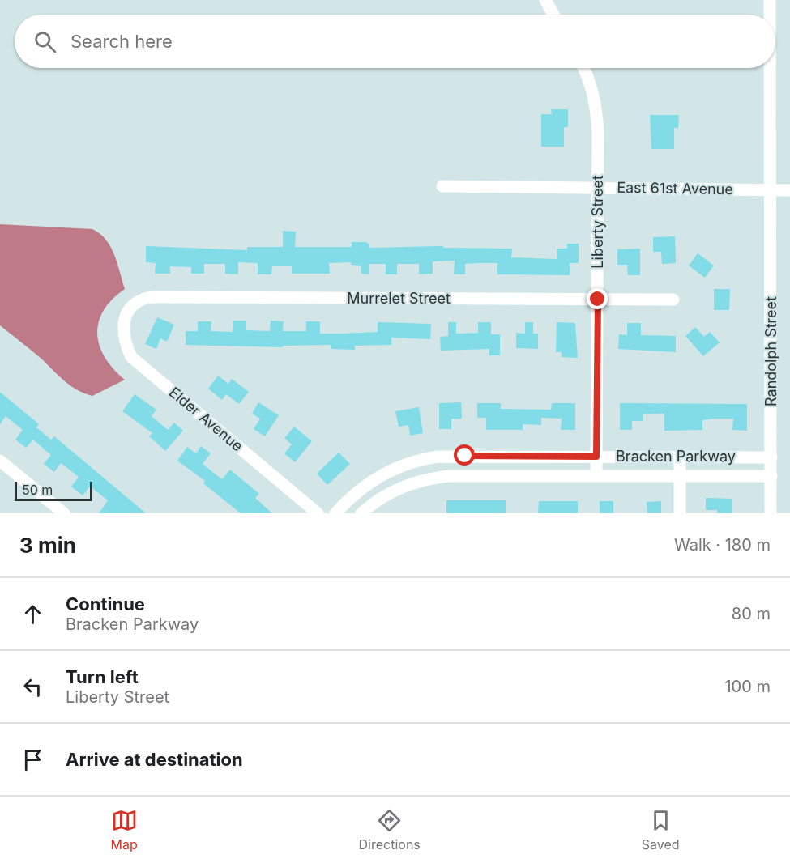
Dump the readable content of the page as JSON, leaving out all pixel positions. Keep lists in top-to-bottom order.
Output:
{
  "streets": {
    "street": [
      "East 61st Avenue",
      "Liberty Street",
      "Murrelet Street",
      "Randolph Street",
      "Elder Avenue",
      "Bracken Parkway"
    ]
  },
  "crossings": [
    ["East 61st Avenue", "Liberty Street"],
    ["East 61st Avenue", "Randolph Street"],
    ["Liberty Street", "Murrelet Street"],
    ["Liberty Street", "Bracken Parkway"],
    ["Murrelet Street", "Elder Avenue"],
    ["Randolph Street", "Bracken Parkway"]
  ],
  "scale_bar": "50 m",
  "page": {
    "search": "Search here",
    "scale": "50 m",
    "heading": ["3 min", "Walk · 180 m"],
    "list": [
      ["Continue", "Bracken Parkway", "80 m"],
      ["Turn left", "Liberty Street", "100 m"],
      "Arrive at destination"
    ],
    "nav": ["Map", "Directions", "Saved"]
  }
}
